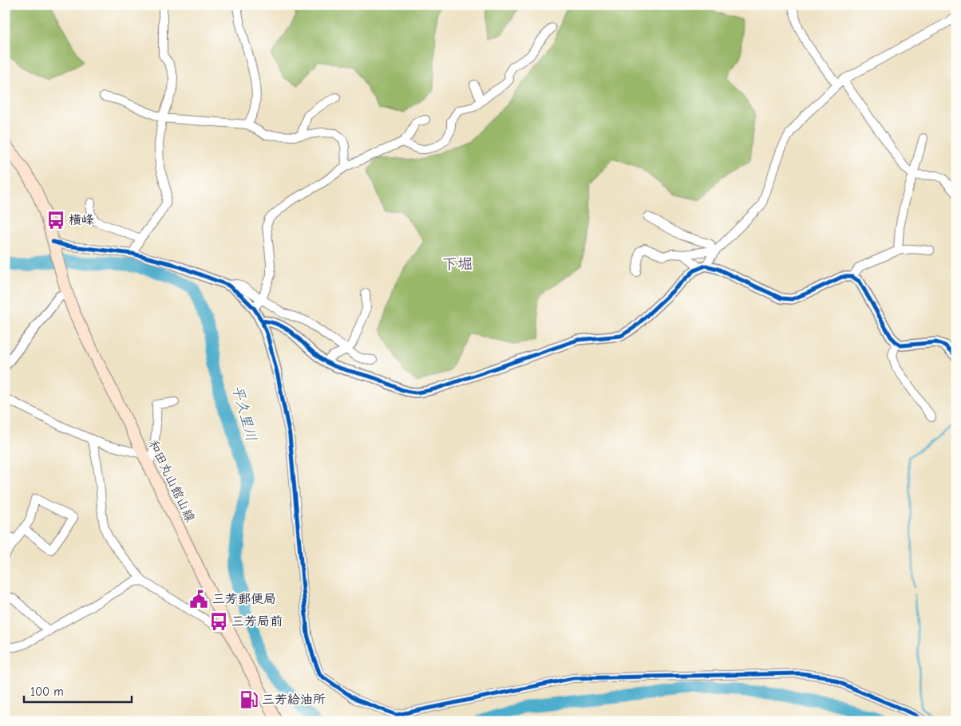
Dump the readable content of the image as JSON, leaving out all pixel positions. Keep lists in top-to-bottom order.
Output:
{
  "streets": {
    "main road": ["和田丸山館山線"]
  },
  "districts": ["下堀"],
  "water": ["平久里川"],
  "places": {
    "bus stop": ["横峰", "三芳局前"],
    "public building": ["三芳郵便局"],
    "fuel station": ["三芳給油所"]
  },
  "scale_bar": "100 m"
}
